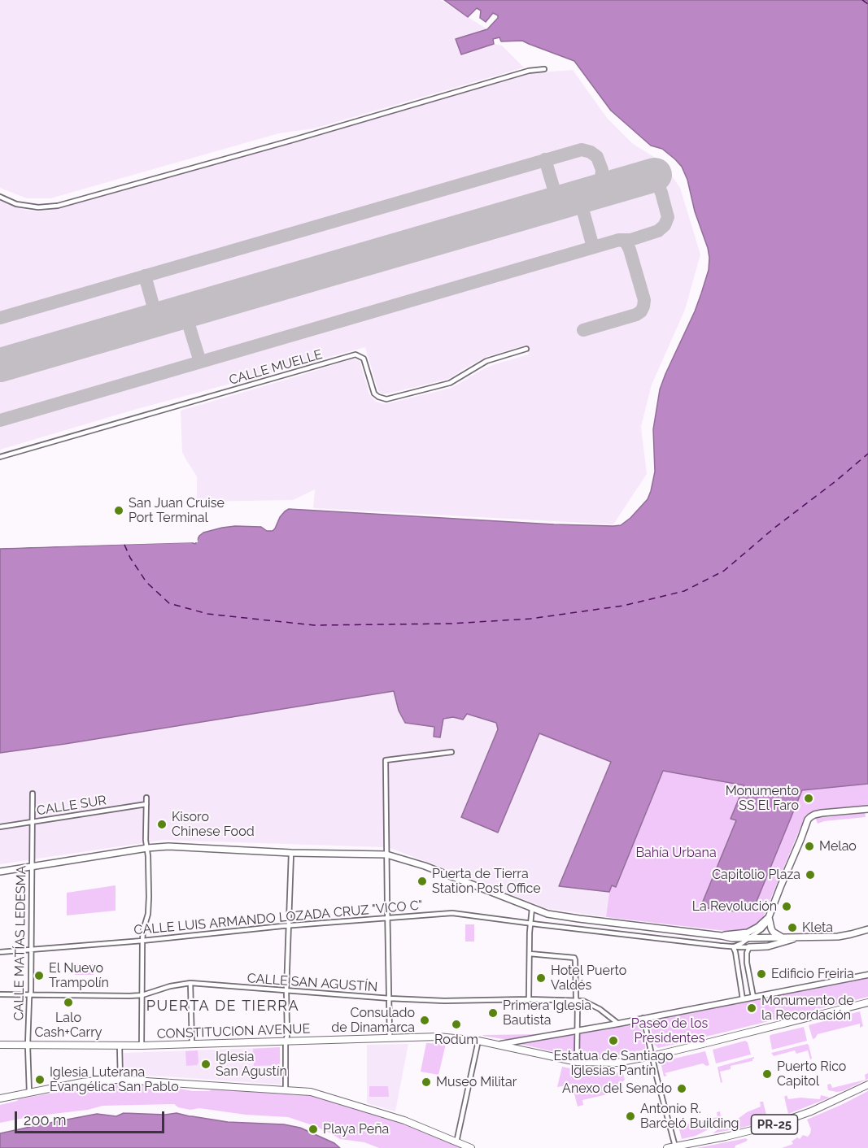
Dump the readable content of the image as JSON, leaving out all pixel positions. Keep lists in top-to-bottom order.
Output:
{
  "streets": {
    "main road": ["CONSTITUCION AVENUE", "PR-25"],
    "street": [
      "CALLE MUELLE",
      "CALLE SUR",
      "CALLE LUIS ARMANDO LOZADA CRUZ \"VICO C\"",
      "CALLE MATÍAS LEDESMA",
      "CALLE SAN AGUSTÍN"
    ]
  },
  "crossings": [
    ["CALLE SUR", "CALLE MATÍAS LEDESMA"],
    ["CALLE LUIS ARMANDO LOZADA CRUZ \"VICO C\"", "CALLE MATÍAS LEDESMA"],
    ["CALLE MATÍAS LEDESMA", "CALLE SAN AGUSTÍN"],
    ["CALLE MATÍAS LEDESMA", "CONSTITUCION AVENUE"]
  ],
  "districts": ["PUERTA DE TIERRA"],
  "parks": ["Bahía Urbana", "Paseo de los Presidentes"],
  "places": [
    "San Juan Cruise Port Terminal",
    "Monumento SS El Faro",
    "Kisoro Chinese Food",
    "Melao",
    "Capitolio Plaza",
    "Puerta de Tierra Station Post Office",
    "La Revolución",
    "Kleta",
    "Edificio Freiria",
    "El Nuevo Trampolín",
    "Hotel Puerto Valdés",
    "Lalo Cash+Carry",
    "Monumento de la Recordación",
    "Primera Iglesia Bautista",
    "Consulado de Dinamarca",
    "Rodum",
    "Estatua de Santiago Iglesias Pantín",
    "Iglesia San Agustín",
    "Puerto Rico Capitol",
    "Iglesia Luterana Evangélica San Pablo",
    "Museo Militar",
    "Anexo del Senado",
    "Antonio R. Barceló Building",
    "Playa Peña"
  ],
  "scale_bar": "200 m"
}
